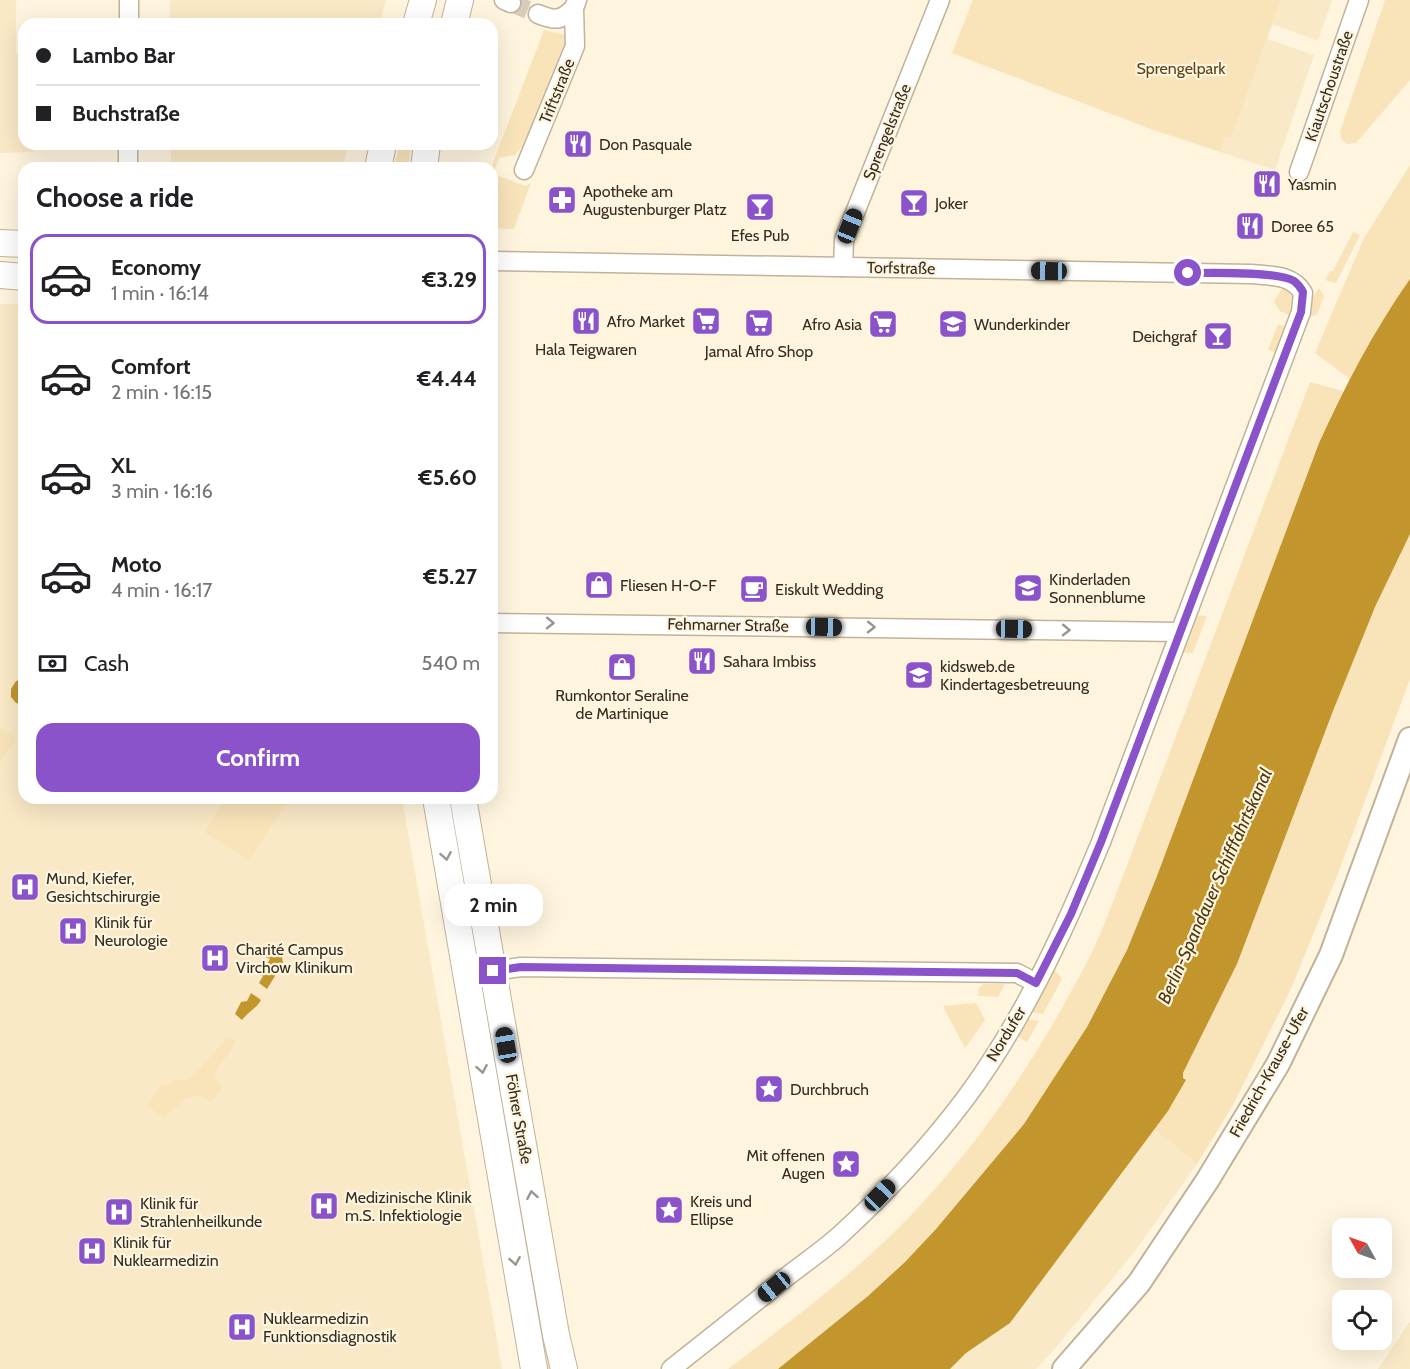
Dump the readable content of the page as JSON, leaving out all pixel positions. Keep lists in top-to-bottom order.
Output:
{
  "streets": {
    "main road": ["Föhrer Straße"],
    "street": [
      "Kiautschoustraße",
      "Triftstraße",
      "Sprengelstraße",
      "Torfstraße",
      "Fehmarner Straße",
      "Nordufer",
      "Friedrich-Krause-Ufer"
    ]
  },
  "crossings": [
    ["Sprengelstraße", "Torfstraße"],
    ["Torfstraße", "Nordufer"],
    ["Fehmarner Straße", "Nordufer"]
  ],
  "one_way": ["Fehmarner Straße"],
  "water": ["Berlin-Spandauer Schifffahrtskanal"],
  "parks": ["Sprengelpark"],
  "places": {
    "restaurant": [
      "Don Pasquale",
      "Yasmin",
      "Doree 65",
      "Hala Teigwaren",
      "Sahara Imbiss"
    ],
    "pharmacy": ["Apotheke am Augustenburger Platz"],
    "bar": ["Joker", "Efes Pub", "Deichgraf"],
    "supermarket": ["Afro Market", "Jamal Afro Shop", "Afro Asia"],
    "school or university": ["Wunderkinder", "Kinderladen Sonnenblume", "kidsweb.de Kindertagesbetreuung"],
    "shop": ["Fliesen H-O-F", "Rumkontor Seraline de Martinique"],
    "cafe": ["Eiskult Wedding"],
    "hospital": [
      "Mund, Kiefer, Gesichtschirurgie",
      "Klinik für Neurologie",
      "Charité Campus Virchow Klinikum",
      "Medizinische Klinik m.S. Infektiologie",
      "Klinik für Strahlenheilkunde",
      "Klinik für Nuklearmedizin",
      "Nuklearmedizin Funktionsdiagnostik"
    ],
    "place": ["Durchbruch", "Mit offenen Augen", "Kreis und Ellipse"]
  },
  "north": "top left",
  "page": {
    "banner": ["Lambo Bar", "Buchstraße"],
    "heading": "Choose a ride",
    "list": [
      {
        "name": "Economy",
        "note": "1 min · 16:14",
        "value": "€3.29"
      },
      {
        "name": "Comfort",
        "note": "2 min · 16:15",
        "value": "€4.44"
      },
      {
        "name": "XL",
        "note": "3 min · 16:16",
        "value": "€5.60"
      },
      {
        "name": "Moto",
        "note": "4 min · 16:17",
        "value": "€5.27"
      }
    ],
    "pay": ["Cash", "540 m"],
    "buttons": "Confirm",
    "bubble": "2 min"
  }
}
